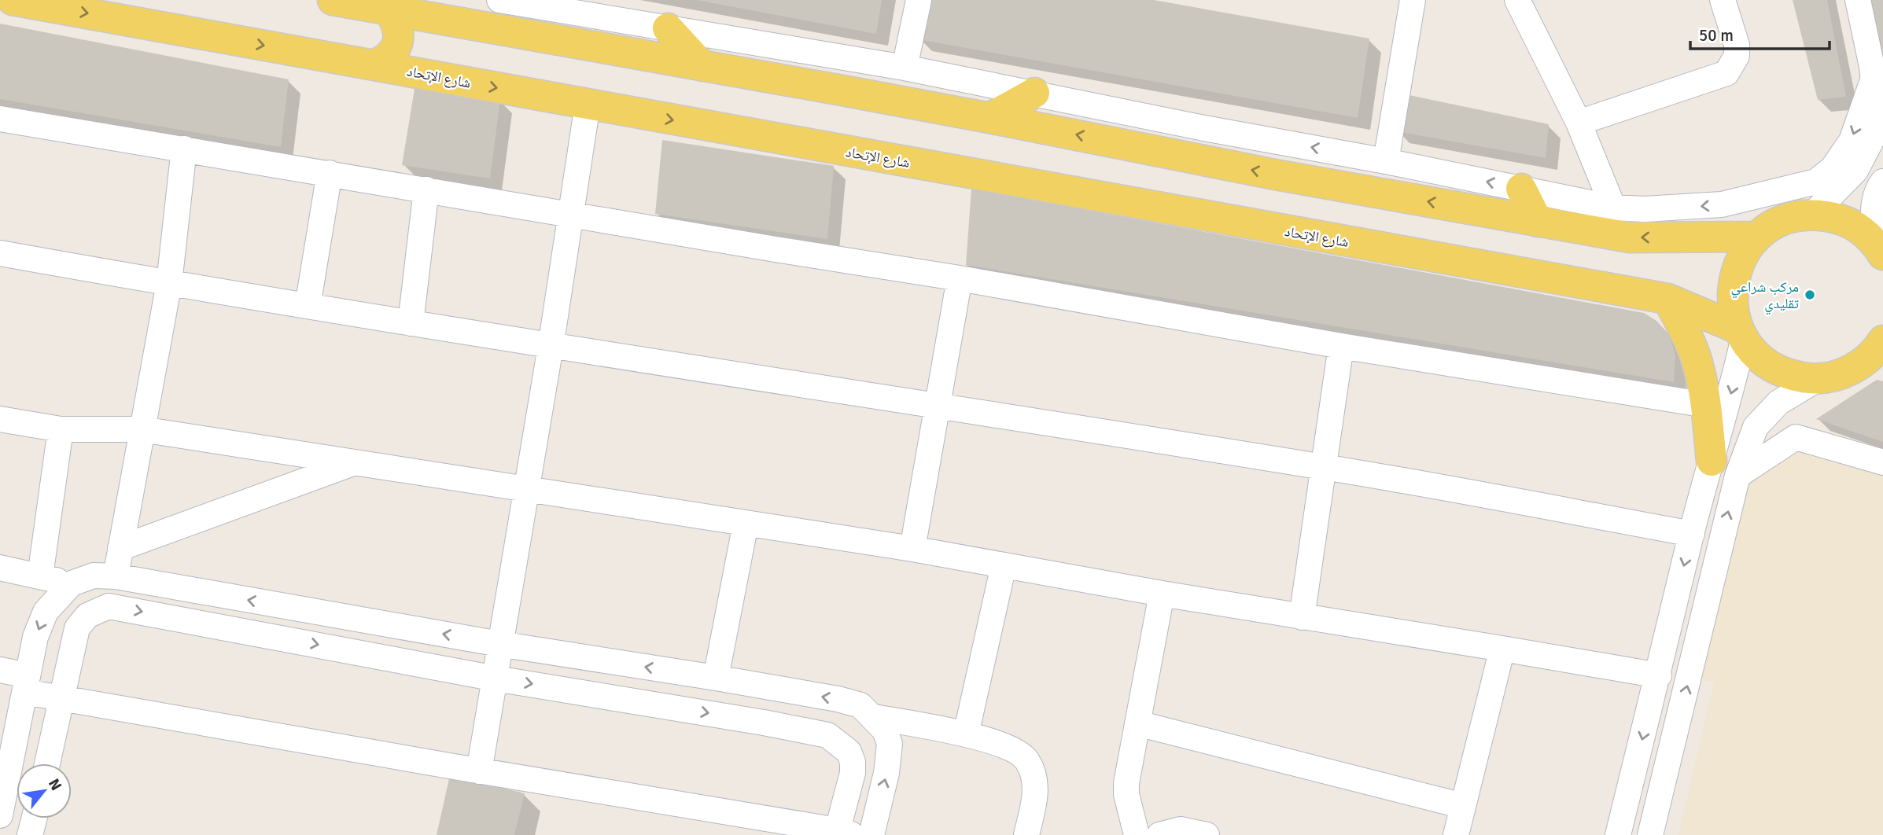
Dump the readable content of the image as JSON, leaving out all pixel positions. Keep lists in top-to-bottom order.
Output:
{
  "streets": {
    "main road": ["شارع الإتحاد"]
  },
  "places": ["مركب شراعي تقليدي"],
  "scale_bar": "50 m",
  "north": "top right"
}
